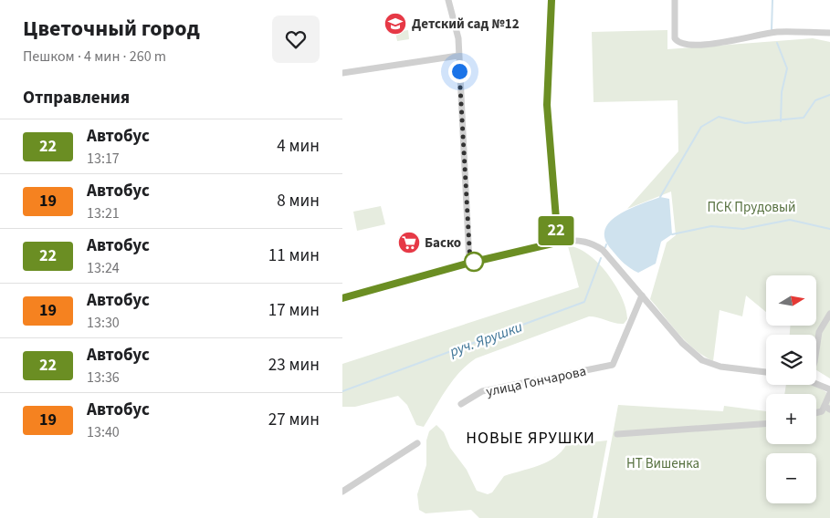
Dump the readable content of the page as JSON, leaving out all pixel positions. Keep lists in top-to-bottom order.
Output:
{
  "streets": {
    "street": ["улица Гончарова"]
  },
  "districts": ["НОВЫЕ ЯРУШКИ"],
  "water": ["руч. Ярушки"],
  "parks": ["ПСК Прудовый", "НТ Вишенка"],
  "places": {
    "school or university": ["Детский сад №12"],
    "supermarket": ["Баско"]
  },
  "lines": ["bus line 22"],
  "north": "right",
  "page": {
    "heading": [
      ["Цветочный город", "Пешком · 4 мин · 260 m"],
      "Отправления"
    ],
    "on_map": "22",
    "list": [
      {
        "mark": "22",
        "name": "Автобус",
        "note": "13:17",
        "value": "4 мин"
      },
      {
        "mark": "19",
        "name": "Автобус",
        "note": "13:21",
        "value": "8 мин"
      },
      {
        "mark": "22",
        "name": "Автобус",
        "note": "13:24",
        "value": "11 мин"
      },
      {
        "mark": "19",
        "name": "Автобус",
        "note": "13:30",
        "value": "17 мин"
      },
      {
        "mark": "22",
        "name": "Автобус",
        "note": "13:36",
        "value": "23 мин"
      },
      {
        "mark": "19",
        "name": "Автобус",
        "note": "13:40",
        "value": "27 мин"
      }
    ],
    "map_buttons": ["+", "−"]
  }
}
